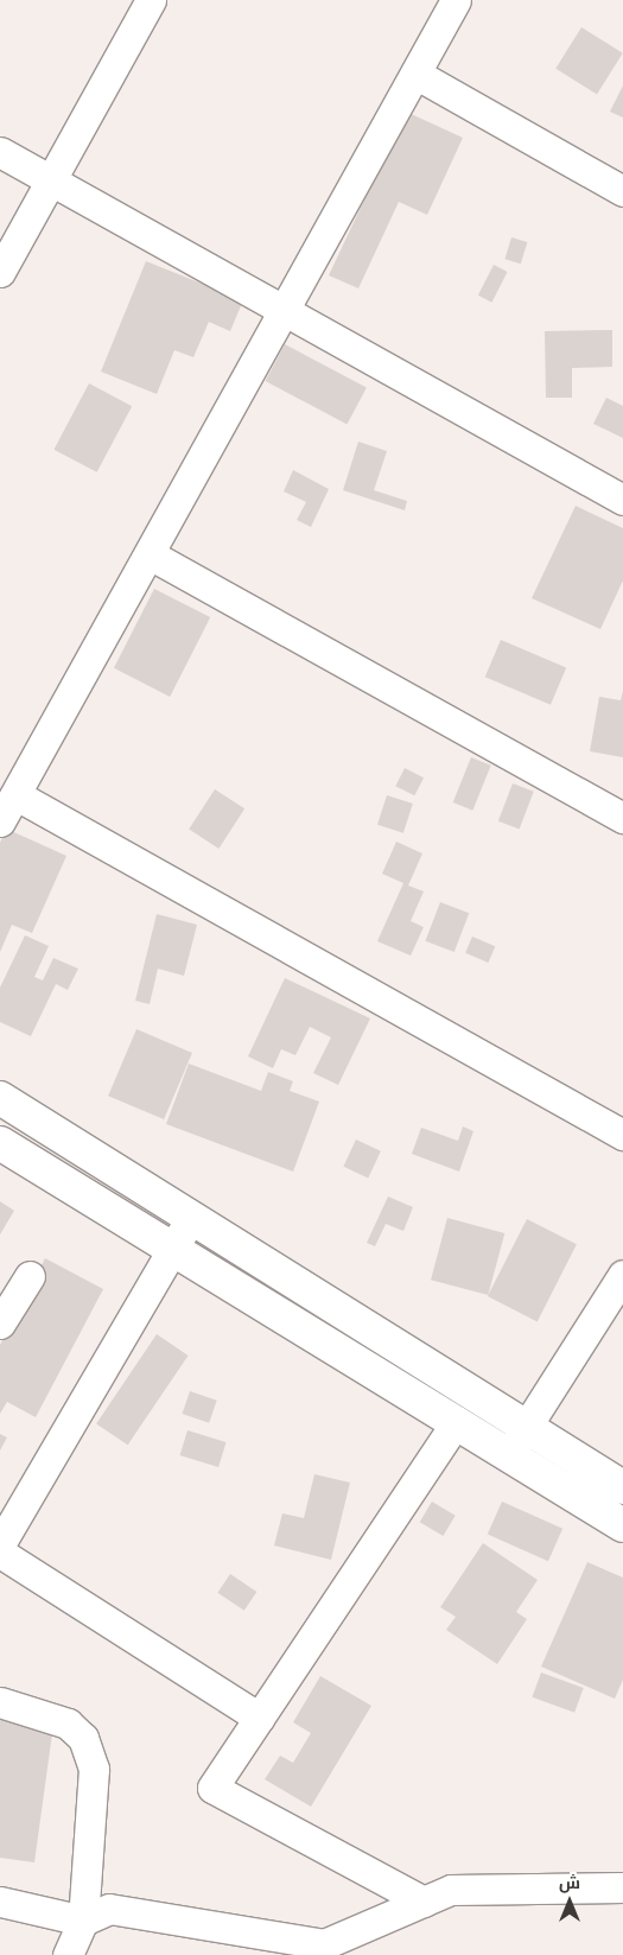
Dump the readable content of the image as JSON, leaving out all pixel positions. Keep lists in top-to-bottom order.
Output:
{
  "north": "top"
}
